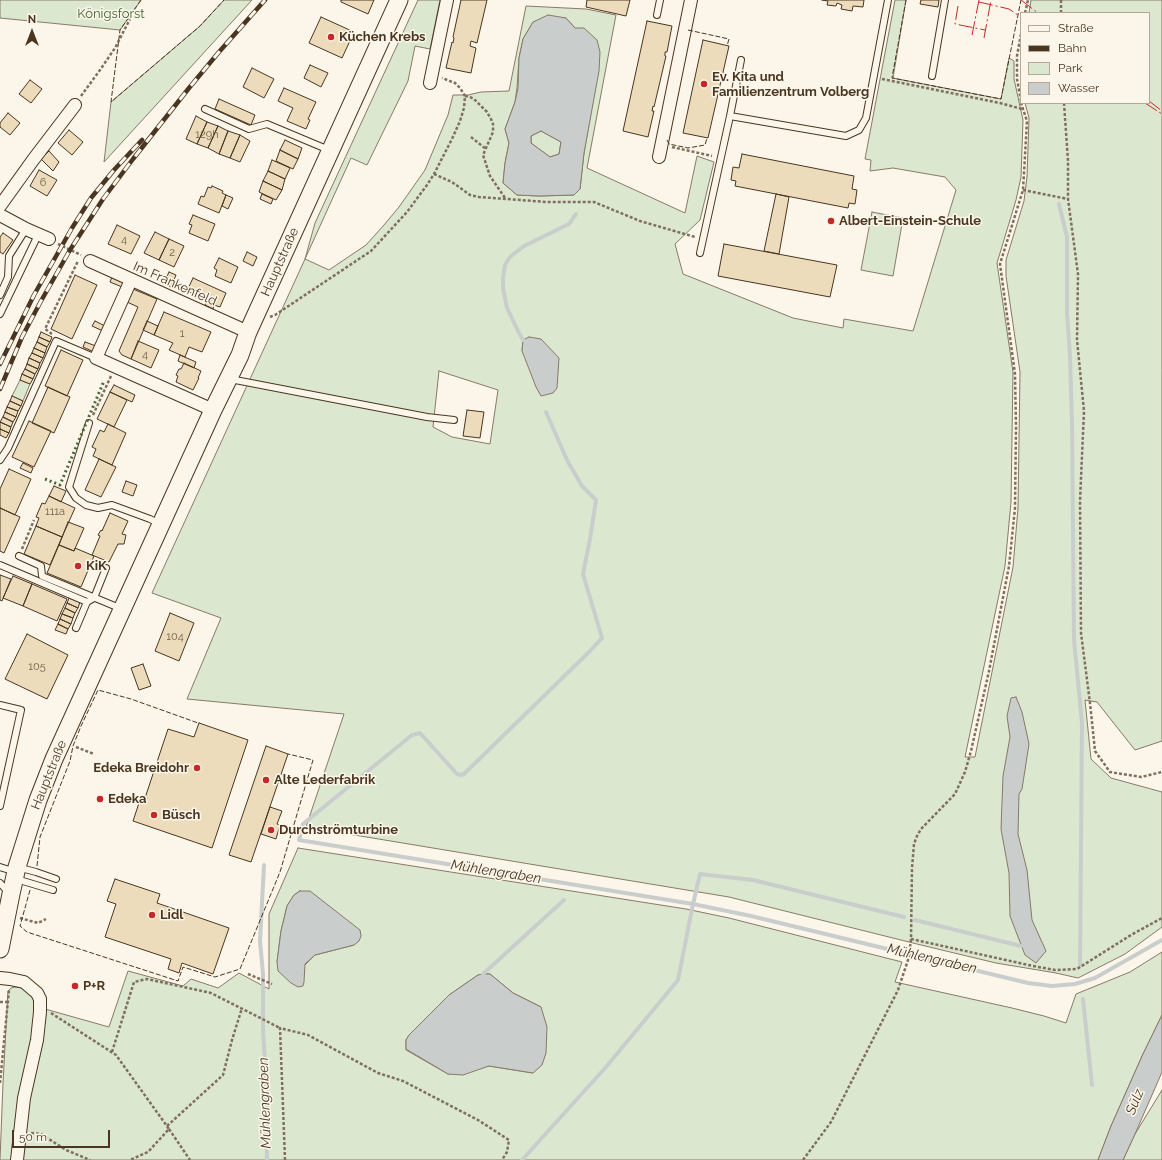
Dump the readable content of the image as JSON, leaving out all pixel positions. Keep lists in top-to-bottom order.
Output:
{
  "streets": {
    "main road": ["Hauptstraße"],
    "street": ["Im Frankenfeld"]
  },
  "crossings": [
    ["Hauptstraße", "Im Frankenfeld"]
  ],
  "water": ["Mühlengraben", "Sülz"],
  "parks": ["Königsforst"],
  "places": [
    "Küchen Krebs",
    "Ev. Kita und Familienzentrum Volberg",
    "Albert-Einstein-Schule",
    "KiK",
    "Edeka Breidohr",
    "Alte Lederfabrik",
    "Edeka",
    "Büsch",
    "Durchströmturbine",
    "Lidl",
    "P+R"
  ],
  "house_numbers": [
    "129h",
    "6",
    "4",
    "2",
    "1",
    "4",
    "111a",
    "104",
    "105"
  ],
  "legend": [
    "Straße",
    "Bahn",
    "Park",
    "Wasser"
  ],
  "scale_bar": "50 m",
  "north": "top"
}
